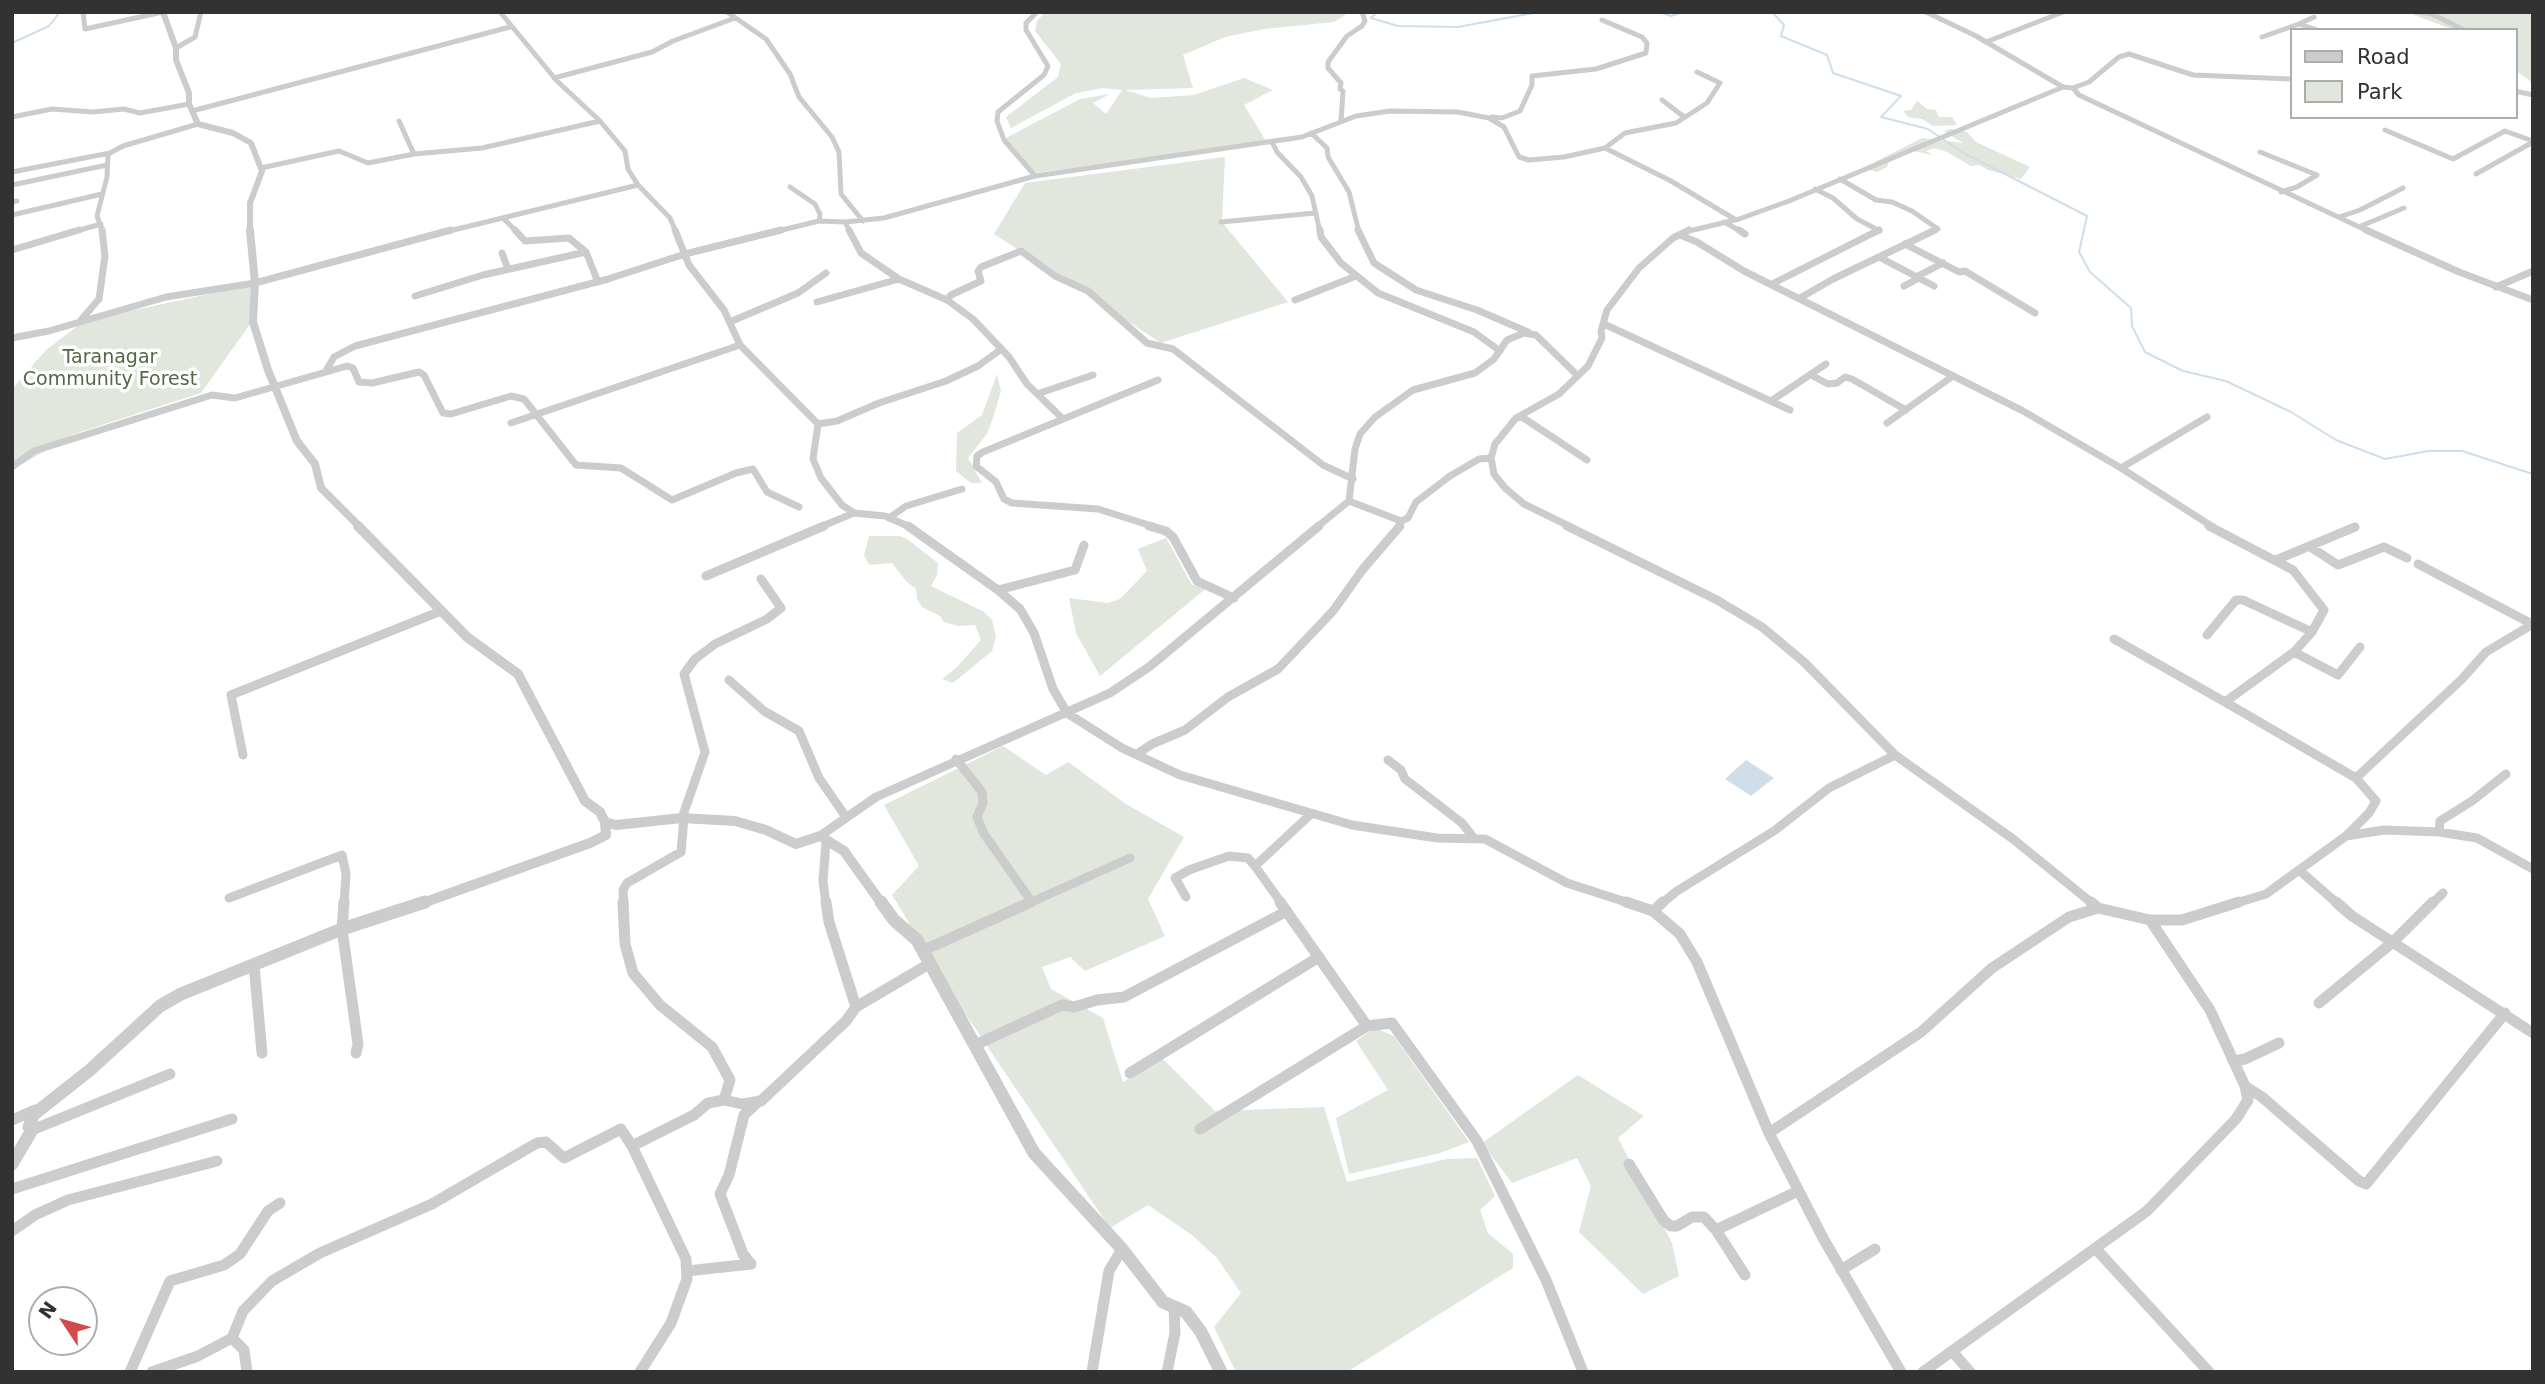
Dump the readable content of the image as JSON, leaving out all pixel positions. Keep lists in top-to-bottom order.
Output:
{
  "parks": ["Taranagar Community Forest"],
  "legend": ["Road", "Park"],
  "north": "top left"
}
